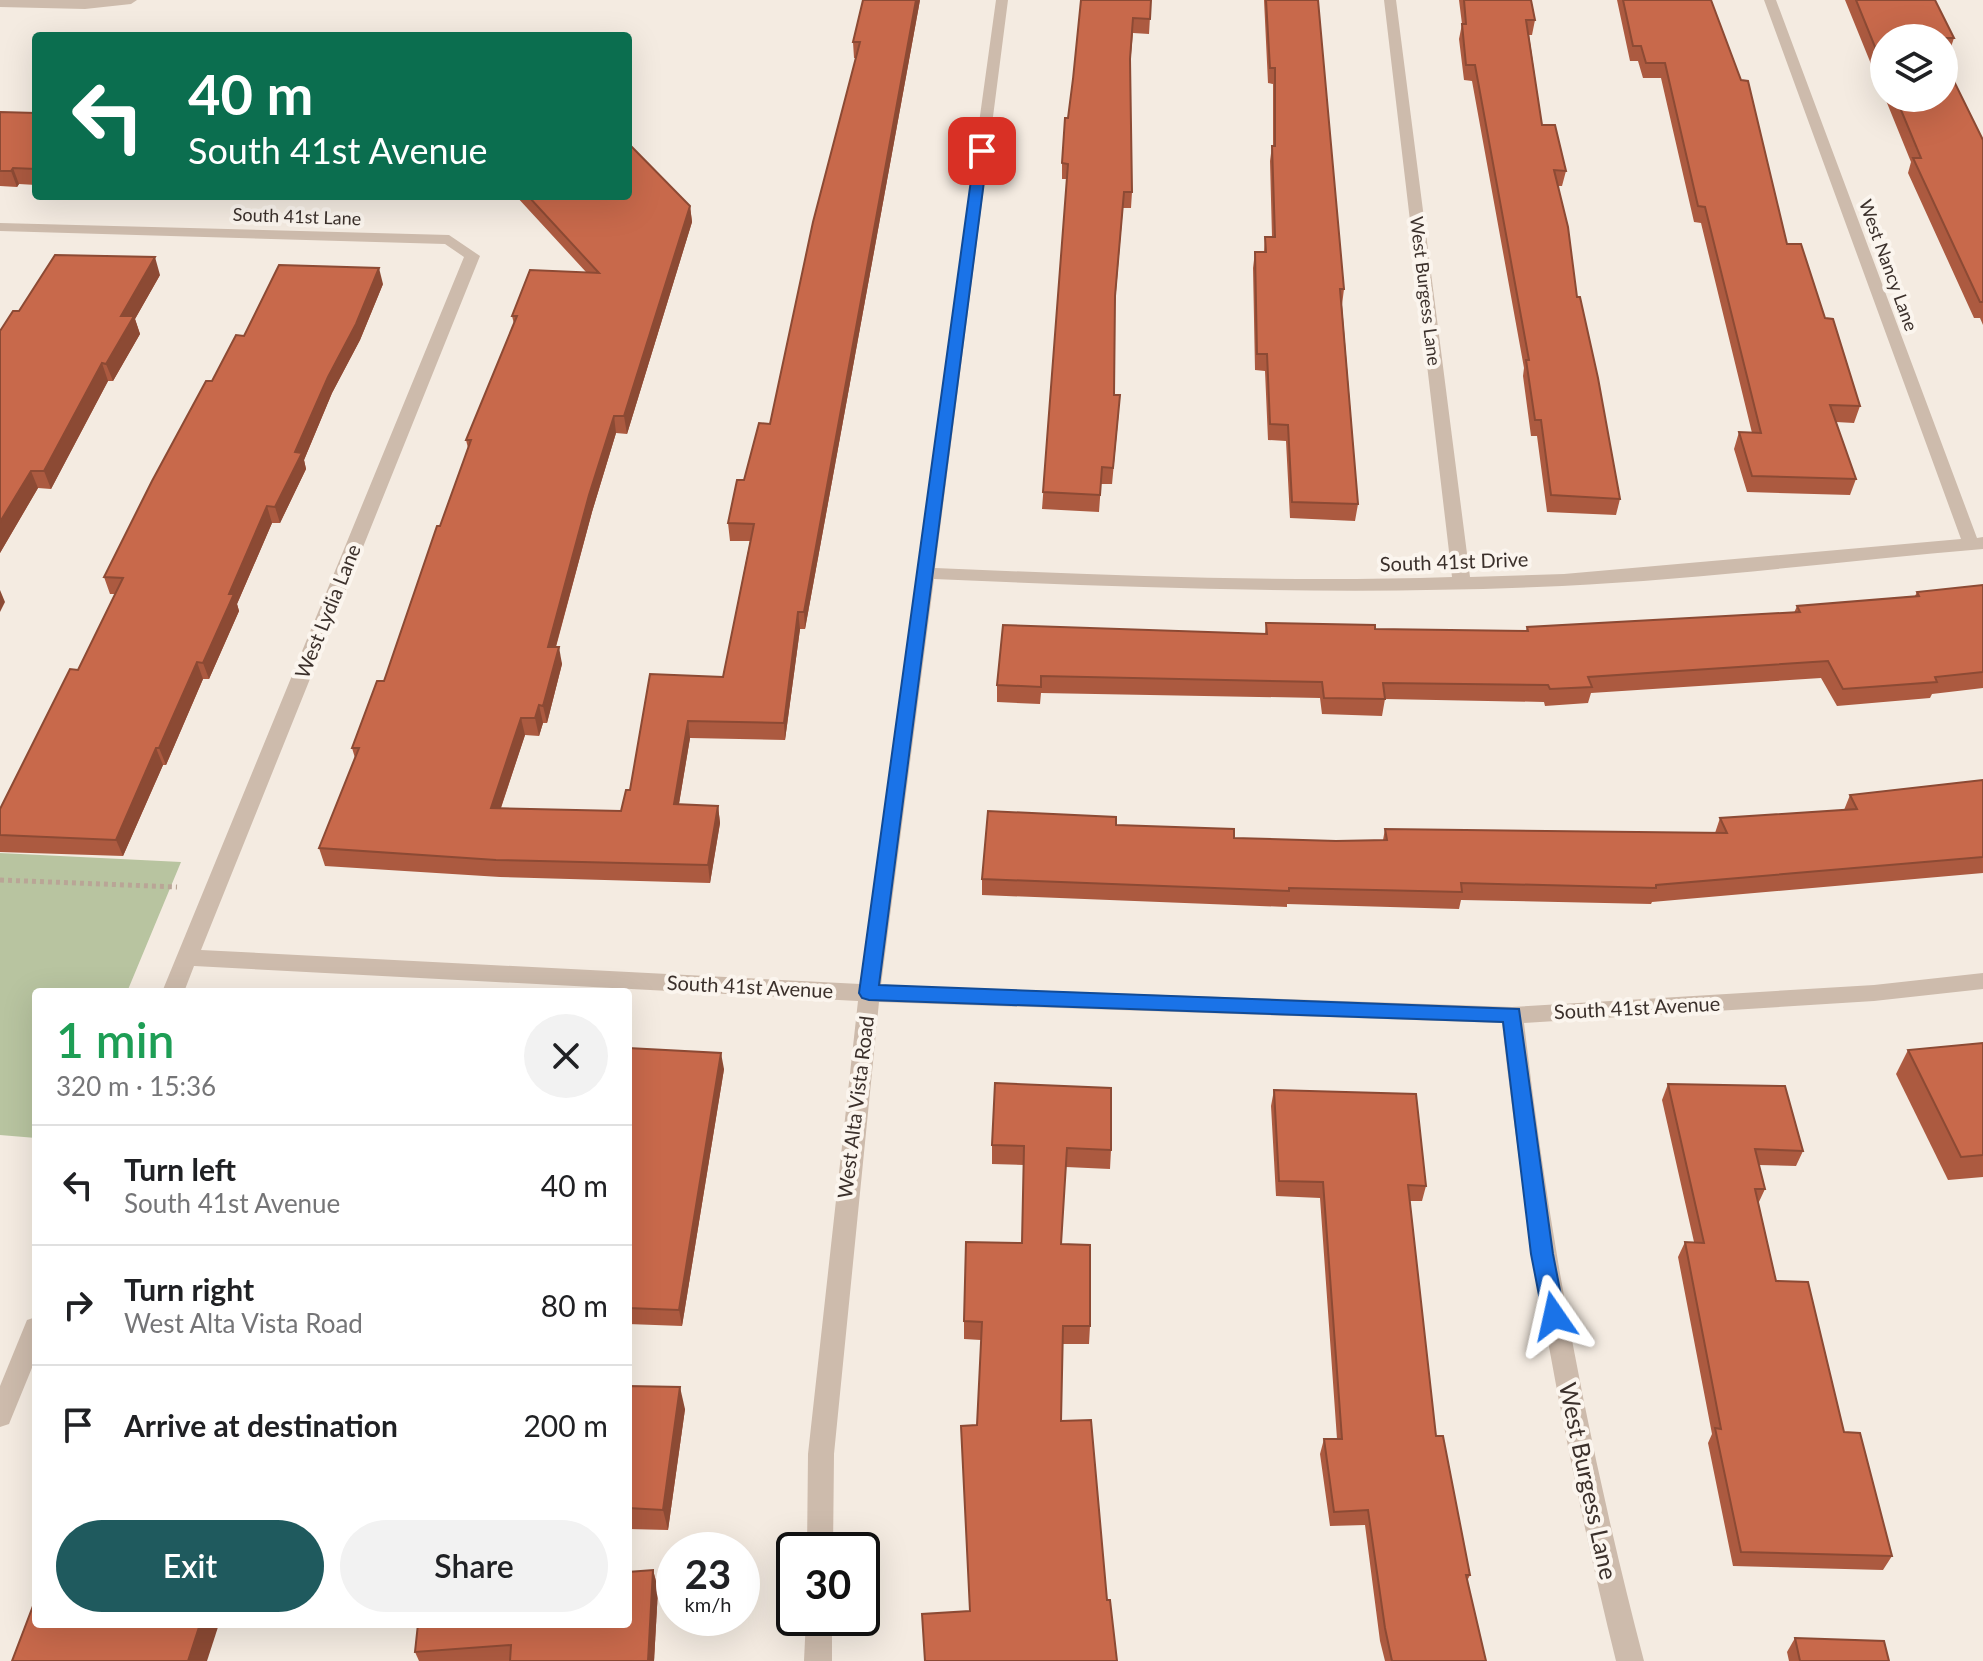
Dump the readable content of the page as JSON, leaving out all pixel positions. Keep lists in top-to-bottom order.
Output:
{
  "streets": {
    "street": [
      "South 41st Lane",
      "West Nancy Lane",
      "West Burgess Lane",
      "South 41st Drive",
      "West Lydia Lane",
      "South 41st Avenue",
      "West Alta Vista Road"
    ]
  },
  "crossings": [
    ["South 41st Lane", "West Lydia Lane"],
    ["West Nancy Lane", "South 41st Drive"],
    ["West Burgess Lane", "South 41st Drive"],
    ["West Burgess Lane", "South 41st Avenue"],
    ["South 41st Drive", "West Alta Vista Road"],
    ["West Lydia Lane", "South 41st Avenue"],
    ["South 41st Avenue", "West Alta Vista Road"]
  ],
  "page": {
    "turn": ["40 m", "South 41st Avenue"],
    "heading": ["1 min", "320 m · 15:36"],
    "list": [
      {
        "name": "Turn left",
        "note": "South 41st Avenue",
        "value": "40 m"
      },
      {
        "name": "Turn right",
        "note": "West Alta Vista Road",
        "value": "80 m"
      },
      {
        "name": "Arrive at destination",
        "value": "200 m"
      }
    ],
    "buttons": ["Exit", "Share"],
    "speed": "23 km/h",
    "limit": "30"
  }
}
